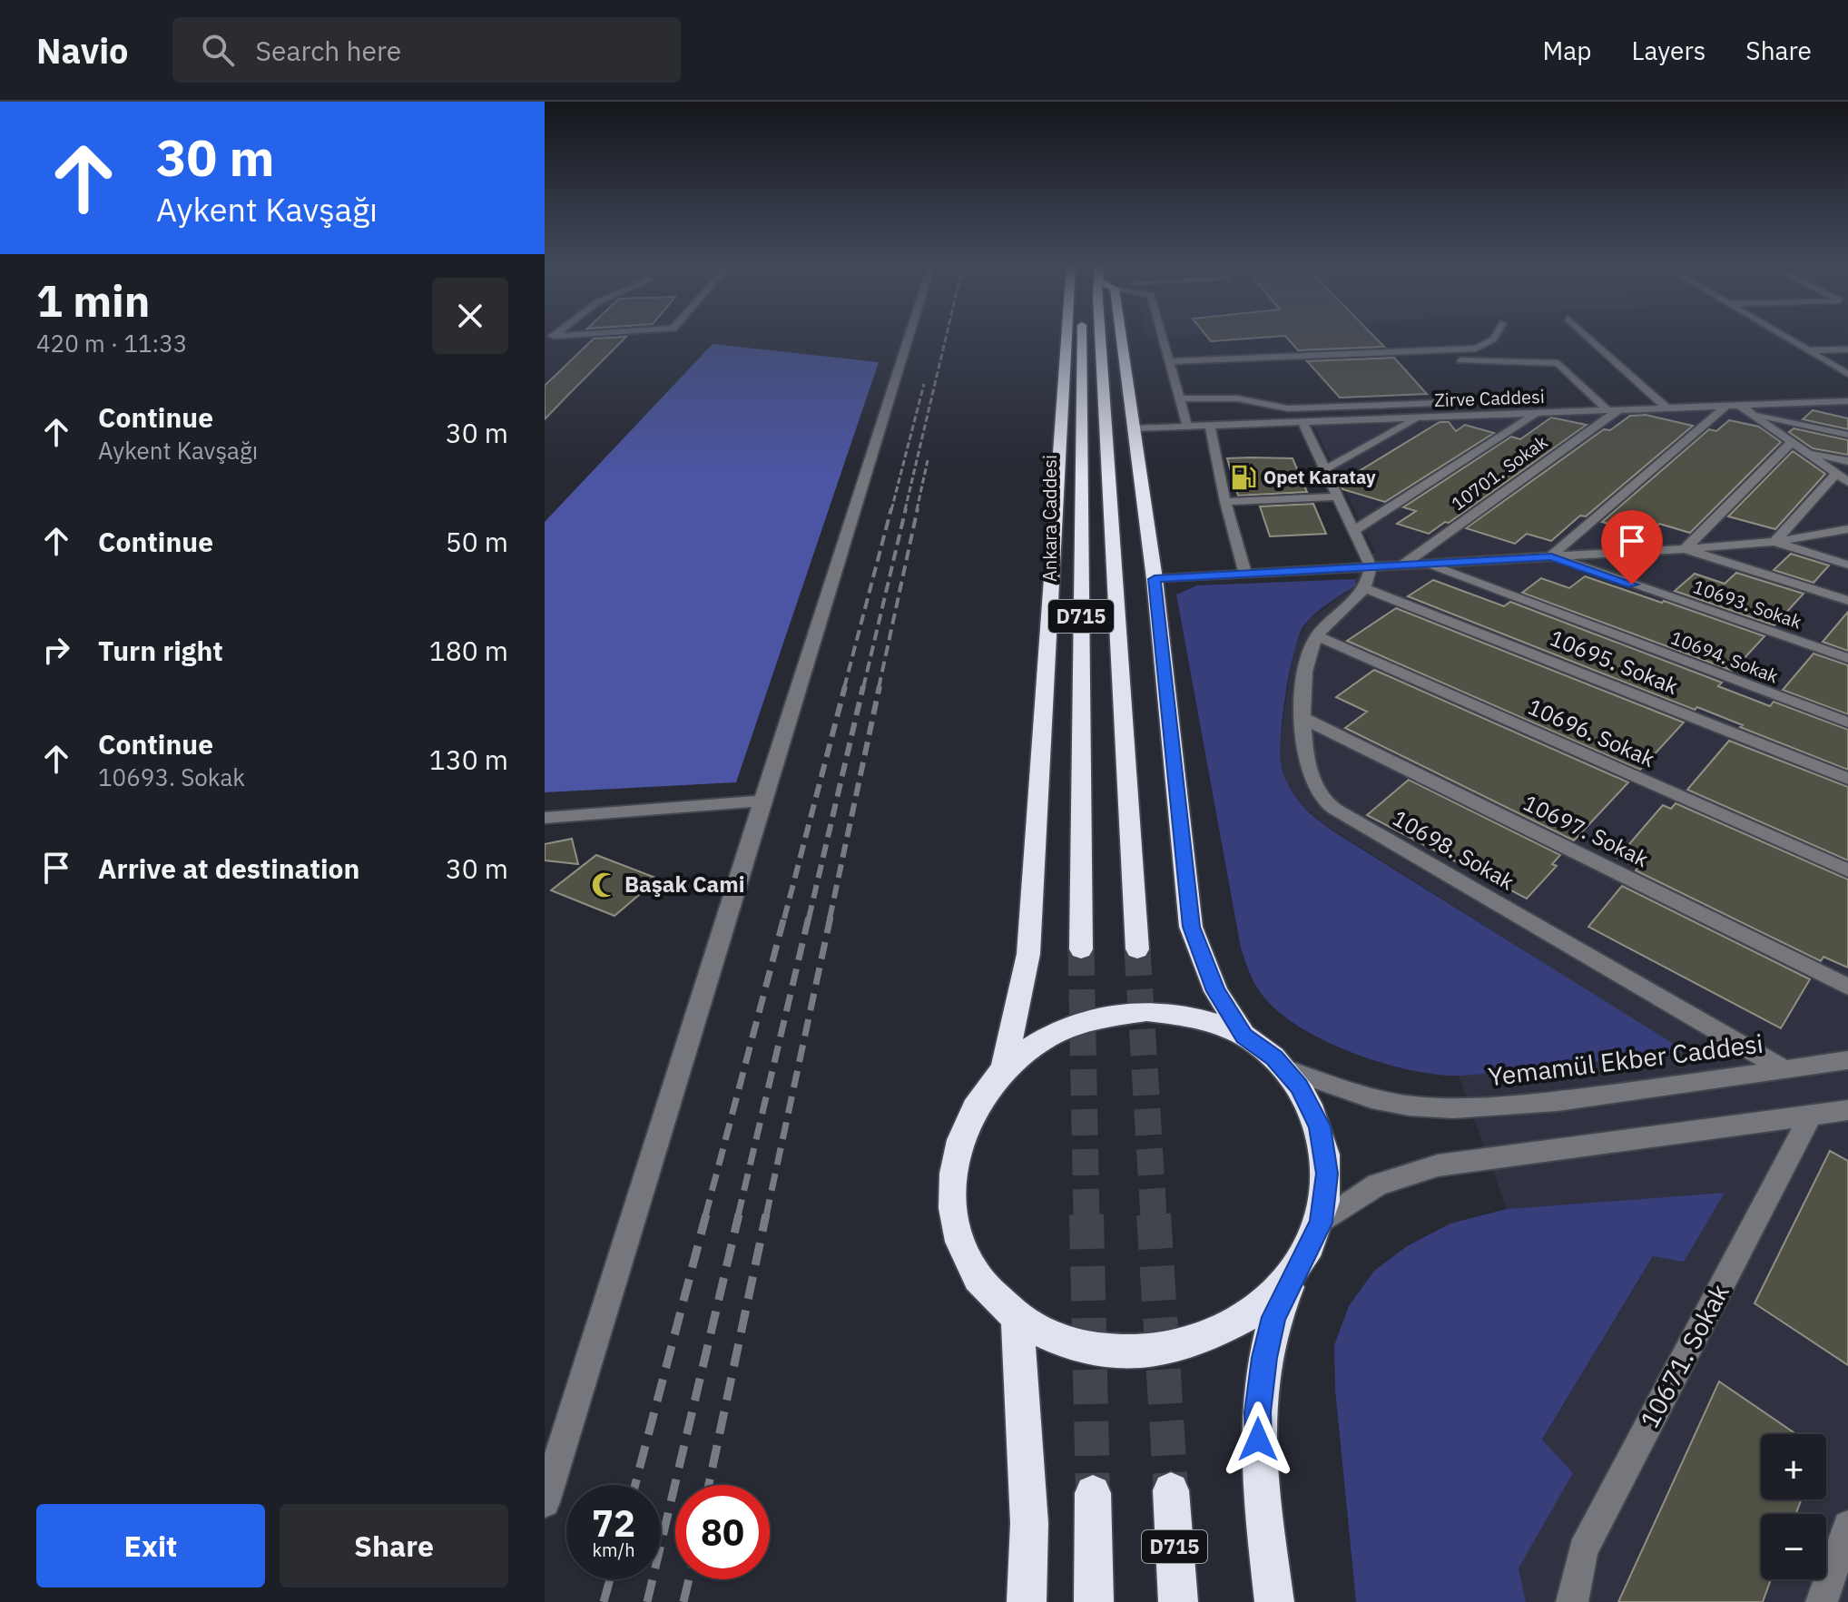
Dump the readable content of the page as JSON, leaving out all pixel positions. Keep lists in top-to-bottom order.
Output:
{
  "streets": {
    "highway": ["Ankara Caddesi", "D715"],
    "street": [
      "Zirve Caddesi",
      "10701. Sokak",
      "10693. Sokak",
      "10694. Sokak",
      "10695. Sokak",
      "10696. Sokak",
      "10697. Sokak",
      "10698. Sokak",
      "Yemamül Ekber Caddesi",
      "10671. Sokak"
    ]
  },
  "crossings": [
    ["Zirve Caddesi", "10701. Sokak"],
    ["10695. Sokak", "10698. Sokak"],
    ["10696. Sokak", "10698. Sokak"],
    ["10697. Sokak", "10698. Sokak"],
    ["10698. Sokak", "Yemamül Ekber Caddesi"]
  ],
  "places": {
    "fuel station": ["Opet Karatay"],
    "mosque": ["Başak Cami"]
  },
  "page": {
    "header": "Navio",
    "search": "Search here",
    "nav": ["Map", "Layers", "Share"],
    "turn": ["30 m", "Aykent Kavşağı"],
    "heading": ["1 min", "420 m · 11:33"],
    "list": [
      {
        "name": "Continue",
        "note": "Aykent Kavşağı",
        "value": "30 m"
      },
      {
        "name": "Continue",
        "value": "50 m"
      },
      {
        "name": "Turn right",
        "value": "180 m"
      },
      {
        "name": "Continue",
        "note": "10693. Sokak",
        "value": "130 m"
      },
      {
        "name": "Arrive at destination",
        "value": "30 m"
      }
    ],
    "map_buttons": ["+", "−"],
    "speed": "72 km/h",
    "limit": "80",
    "buttons": ["Exit", "Share"]
  }
}
